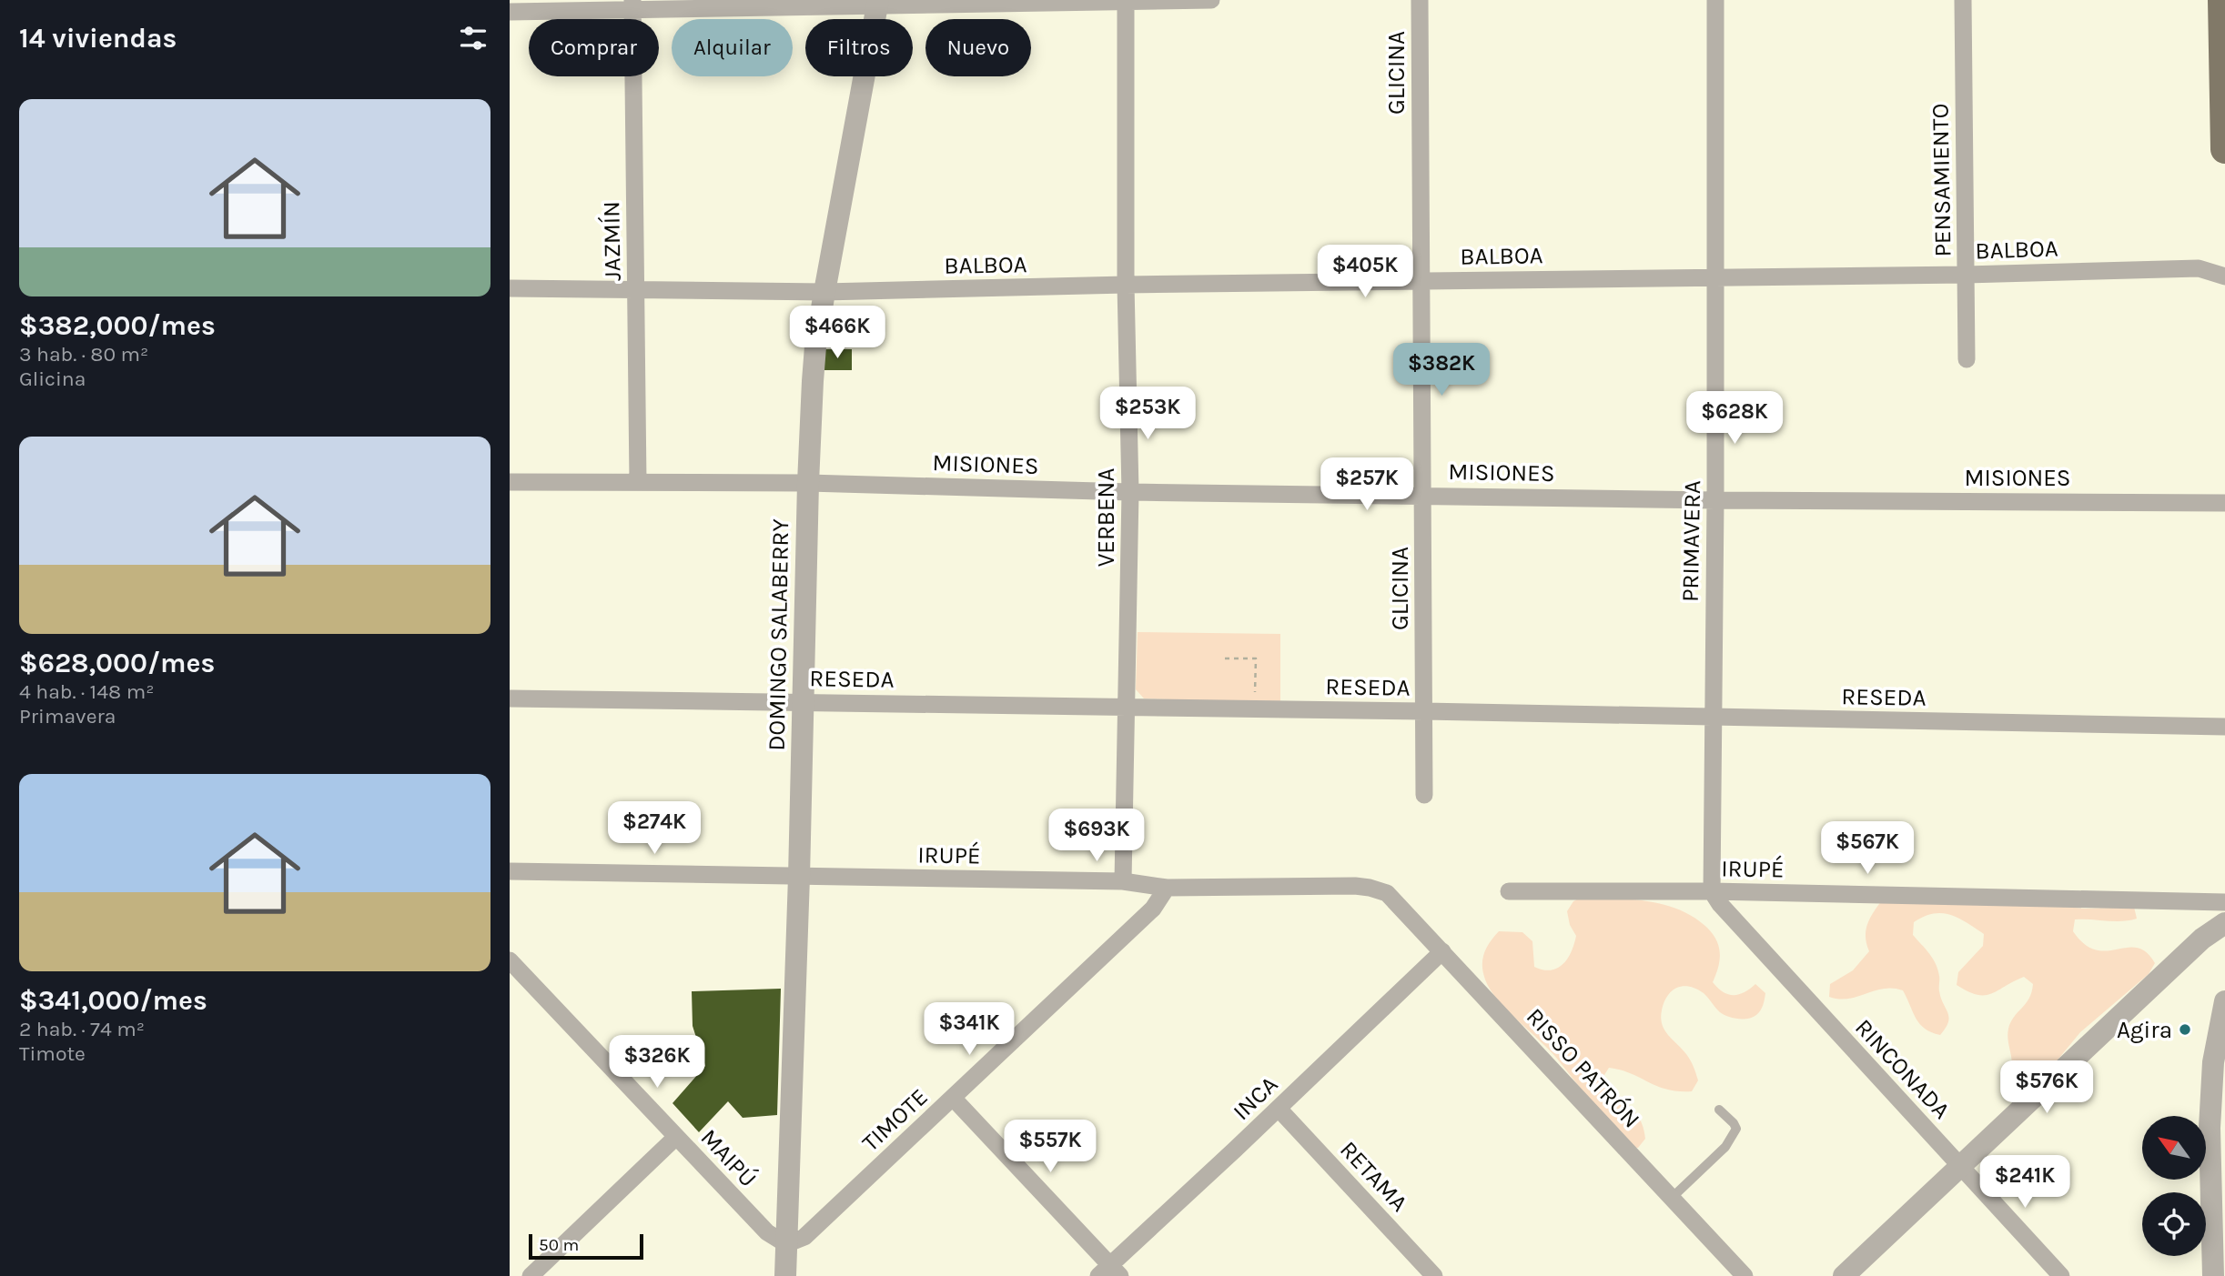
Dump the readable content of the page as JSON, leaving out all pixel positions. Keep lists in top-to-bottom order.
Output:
{
  "streets": {
    "street": [
      "GLICINA",
      "PENSAMIENTO",
      "JAZMÍN",
      "BALBOA",
      "MISIONES",
      "VERBENA",
      "PRIMAVERA",
      "DOMINGO SALABERRY",
      "RESEDA",
      "IRUPÉ",
      "RISSO PATRÓN",
      "RINCONADA",
      "INCA",
      "TIMOTE",
      "MAIPÚ",
      "RETAMA"
    ]
  },
  "crossings": [
    ["GLICINA", "BALBOA"],
    ["GLICINA", "MISIONES"],
    ["GLICINA", "RESEDA"],
    ["PENSAMIENTO", "BALBOA"],
    ["JAZMÍN", "BALBOA"],
    ["JAZMÍN", "MISIONES"],
    ["BALBOA", "VERBENA"],
    ["BALBOA", "PRIMAVERA"],
    ["BALBOA", "DOMINGO SALABERRY"],
    ["MISIONES", "VERBENA"],
    ["MISIONES", "PRIMAVERA"],
    ["MISIONES", "DOMINGO SALABERRY"],
    ["VERBENA", "RESEDA"],
    ["VERBENA", "IRUPÉ"],
    ["PRIMAVERA", "RESEDA"],
    ["PRIMAVERA", "IRUPÉ"],
    ["PRIMAVERA", "RINCONADA"],
    ["DOMINGO SALABERRY", "RESEDA"],
    ["DOMINGO SALABERRY", "IRUPÉ"],
    ["DOMINGO SALABERRY", "TIMOTE"],
    ["DOMINGO SALABERRY", "MAIPÚ"],
    ["IRUPÉ", "RISSO PATRÓN"],
    ["IRUPÉ", "RINCONADA"],
    ["IRUPÉ", "TIMOTE"],
    ["RISSO PATRÓN", "INCA"],
    ["INCA", "RETAMA"],
    ["TIMOTE", "MAIPÚ"]
  ],
  "places": ["Agira"],
  "scale_bar": "50 m",
  "north": "top left",
  "page": {
    "heading": "14 viviendas",
    "chip": [
      "Comprar",
      "Alquilar",
      "Filtros",
      "Nuevo"
    ],
    "list": [
      {
        "name": "$382,000/mes",
        "note": "3 hab. · 80 m² · Glicina"
      },
      {
        "name": "$628,000/mes",
        "note": "4 hab. · 148 m² · Primavera"
      },
      {
        "name": "$341,000/mes",
        "note": "2 hab. · 74 m² · Timote"
      }
    ],
    "price": [
      "$405K",
      "$466K",
      "$382K",
      "$253K",
      "$628K",
      "$257K",
      "$274K",
      "$693K",
      "$567K",
      "$341K",
      "$326K",
      "$576K",
      "$557K",
      "$241K"
    ],
    "scale": "50 m"
  }
}
